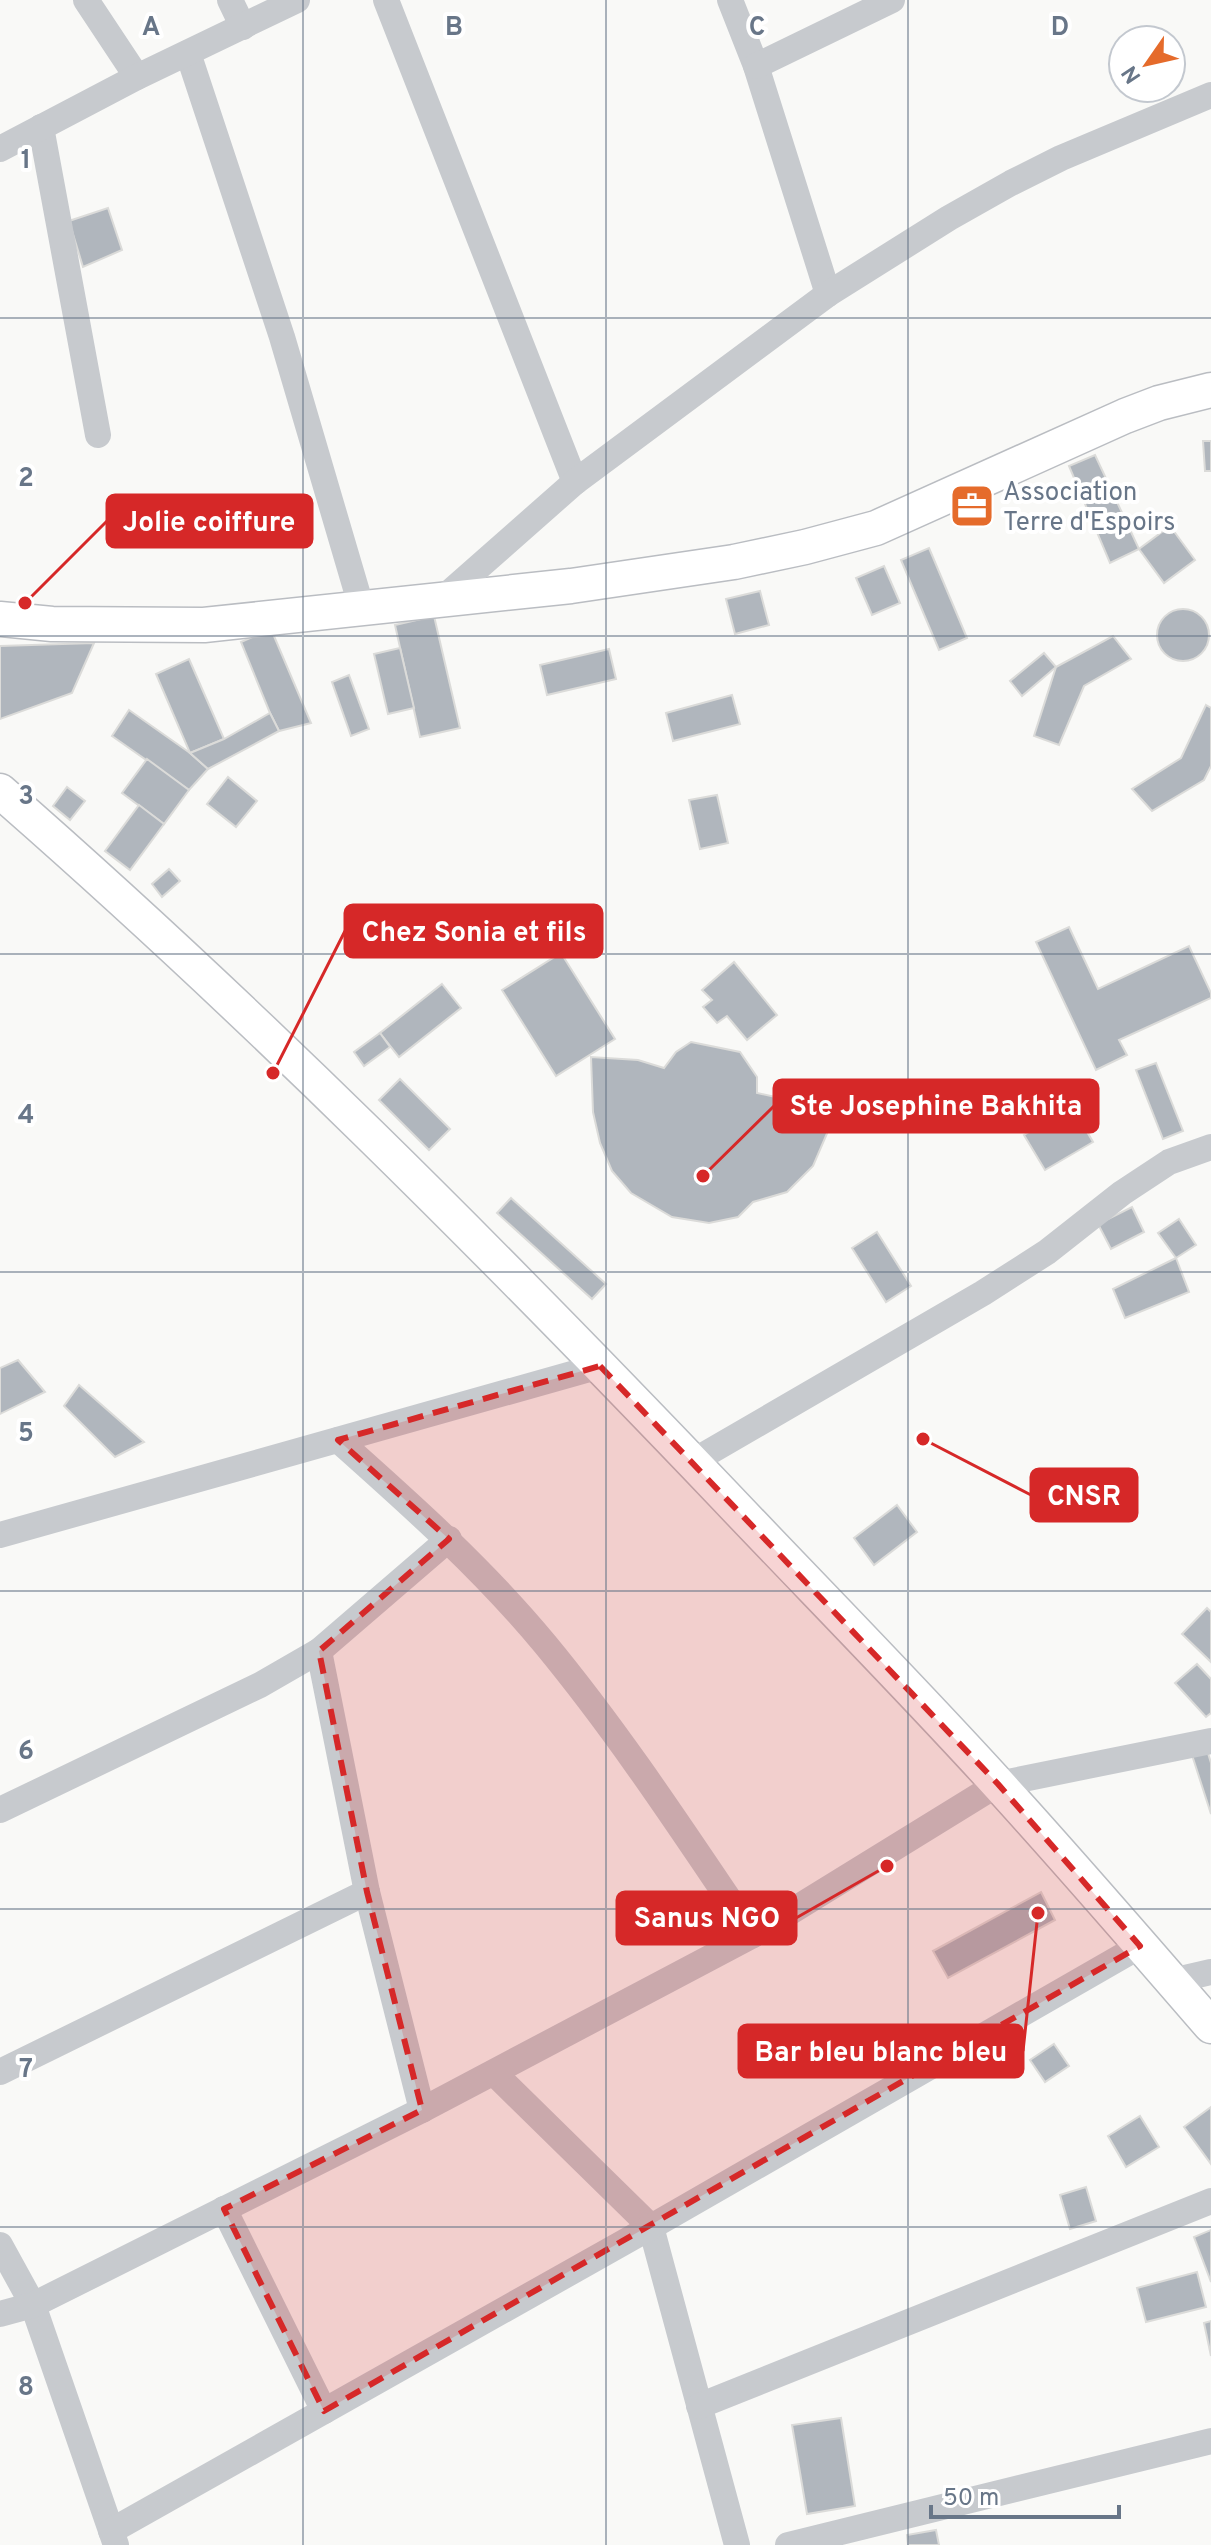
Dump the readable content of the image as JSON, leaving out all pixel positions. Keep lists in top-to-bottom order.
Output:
{
  "places": {
    "office": ["Association Terre d'Espoirs"],
    "other": [
      "Jolie coiffure",
      "Chez Sonia et fils",
      "Ste Josephine Bakhita",
      "CNSR",
      "Sanus NGO",
      "Bar bleu blanc bleu"
    ]
  },
  "scale_bar": "50 m",
  "north": "bottom left",
  "grid": {
    "columns": [
      "A",
      "B",
      "C",
      "D"
    ],
    "rows": [
      "1",
      "2",
      "3",
      "4",
      "5",
      "6",
      "7",
      "8"
    ]
  }
}
